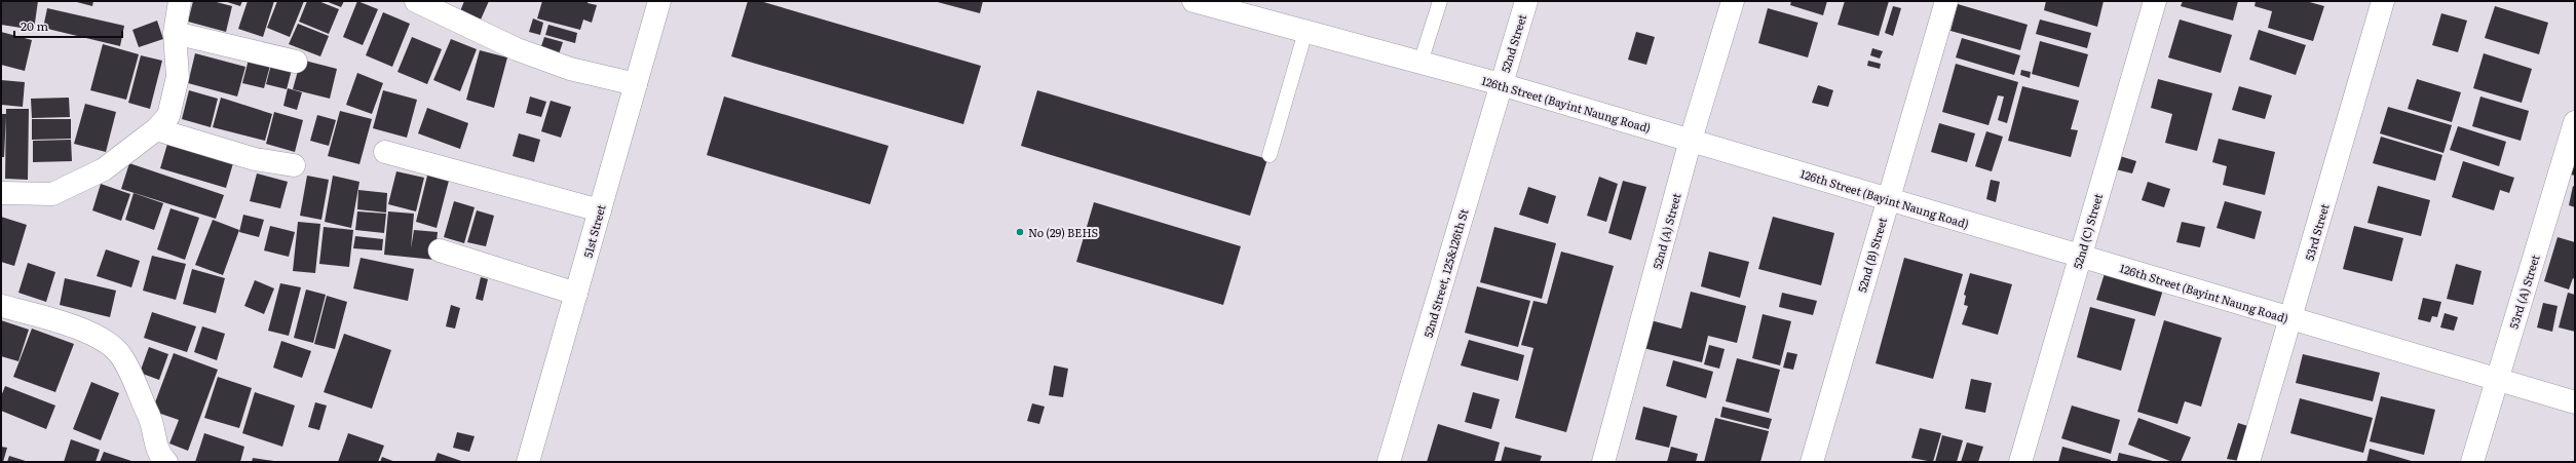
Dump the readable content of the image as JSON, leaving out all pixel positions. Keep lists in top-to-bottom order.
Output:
{
  "streets": {
    "street": [
      "52nd Street",
      "126th Street (Bayint Naung Road)",
      "51st Street",
      "52nd (A) Street",
      "52nd (C) Street",
      "53rd Street",
      "52nd (B) Street",
      "52nd Street, 125&126th St",
      "53rd (A) Street"
    ]
  },
  "crossings": [
    ["52nd Street", "126th Street (Bayint Naung Road)"],
    ["52nd Street", "52nd Street, 125&126th St"],
    ["126th Street (Bayint Naung Road)", "52nd (A) Street"],
    ["126th Street (Bayint Naung Road)", "52nd (C) Street"],
    ["126th Street (Bayint Naung Road)", "53rd Street"],
    ["126th Street (Bayint Naung Road)", "52nd (B) Street"],
    ["126th Street (Bayint Naung Road)", "52nd Street, 125&126th St"],
    ["126th Street (Bayint Naung Road)", "53rd (A) Street"]
  ],
  "places": ["No (29) BEHS"],
  "scale_bar": "20 m"
}
